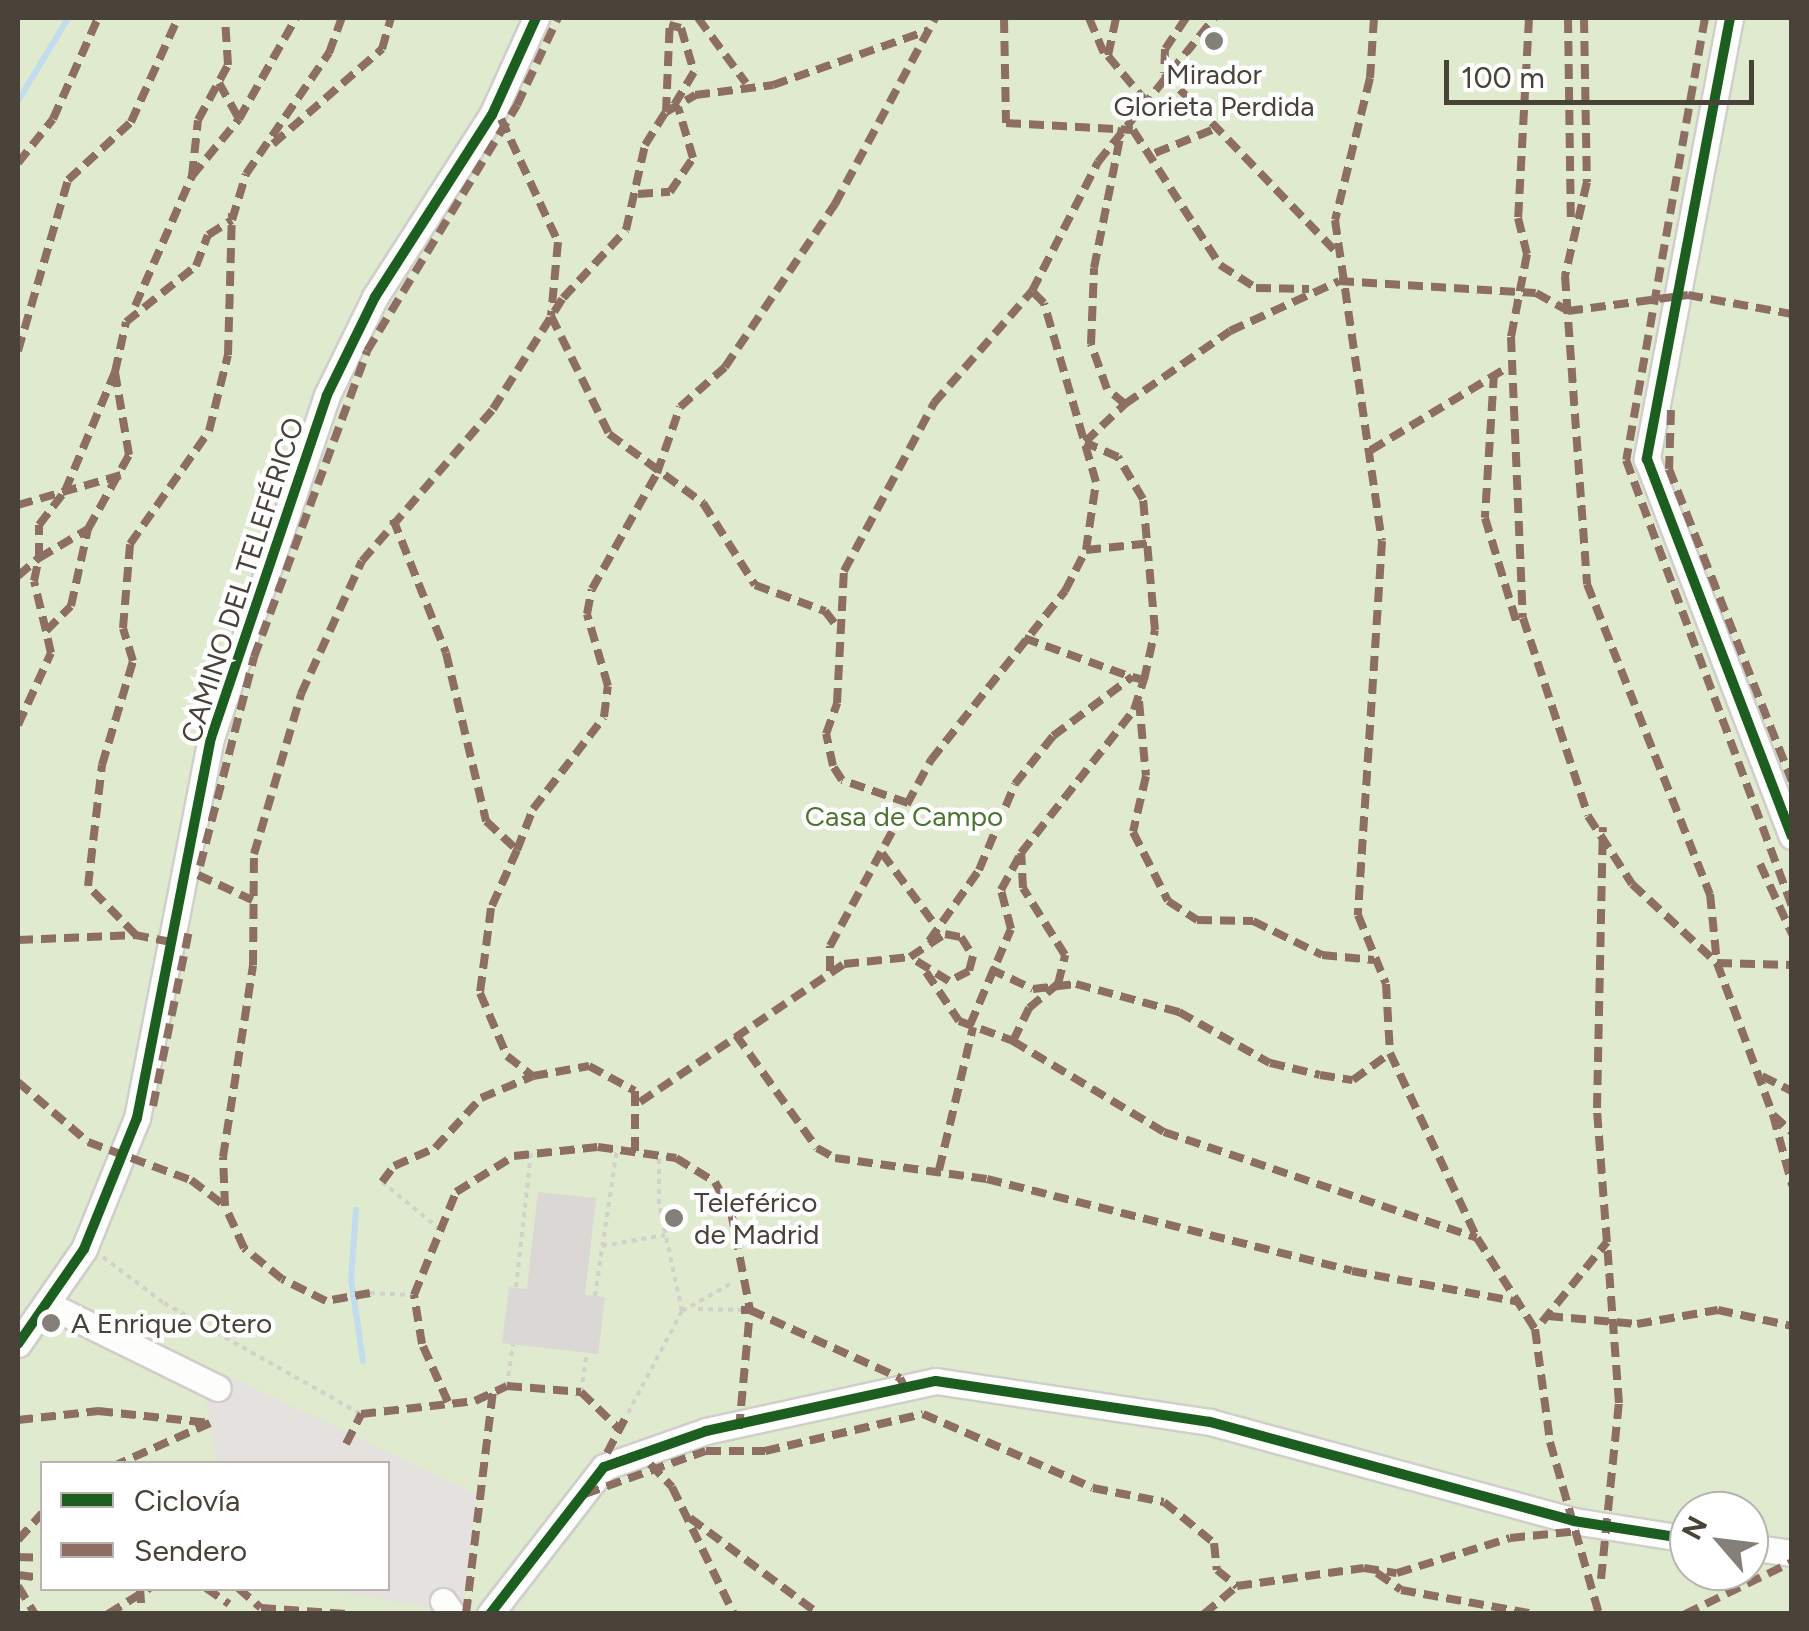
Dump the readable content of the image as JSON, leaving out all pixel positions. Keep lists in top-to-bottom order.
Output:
{
  "streets": {
    "street": ["CAMINO DEL TELEFÉRICO"]
  },
  "parks": ["Casa de Campo"],
  "places": ["Mirador Glorieta Perdida", "Teleférico de Madrid", "A Enrique Otero"],
  "legend": ["Ciclovía", "Sendero"],
  "scale_bar": "100 m",
  "north": "top left"
}
